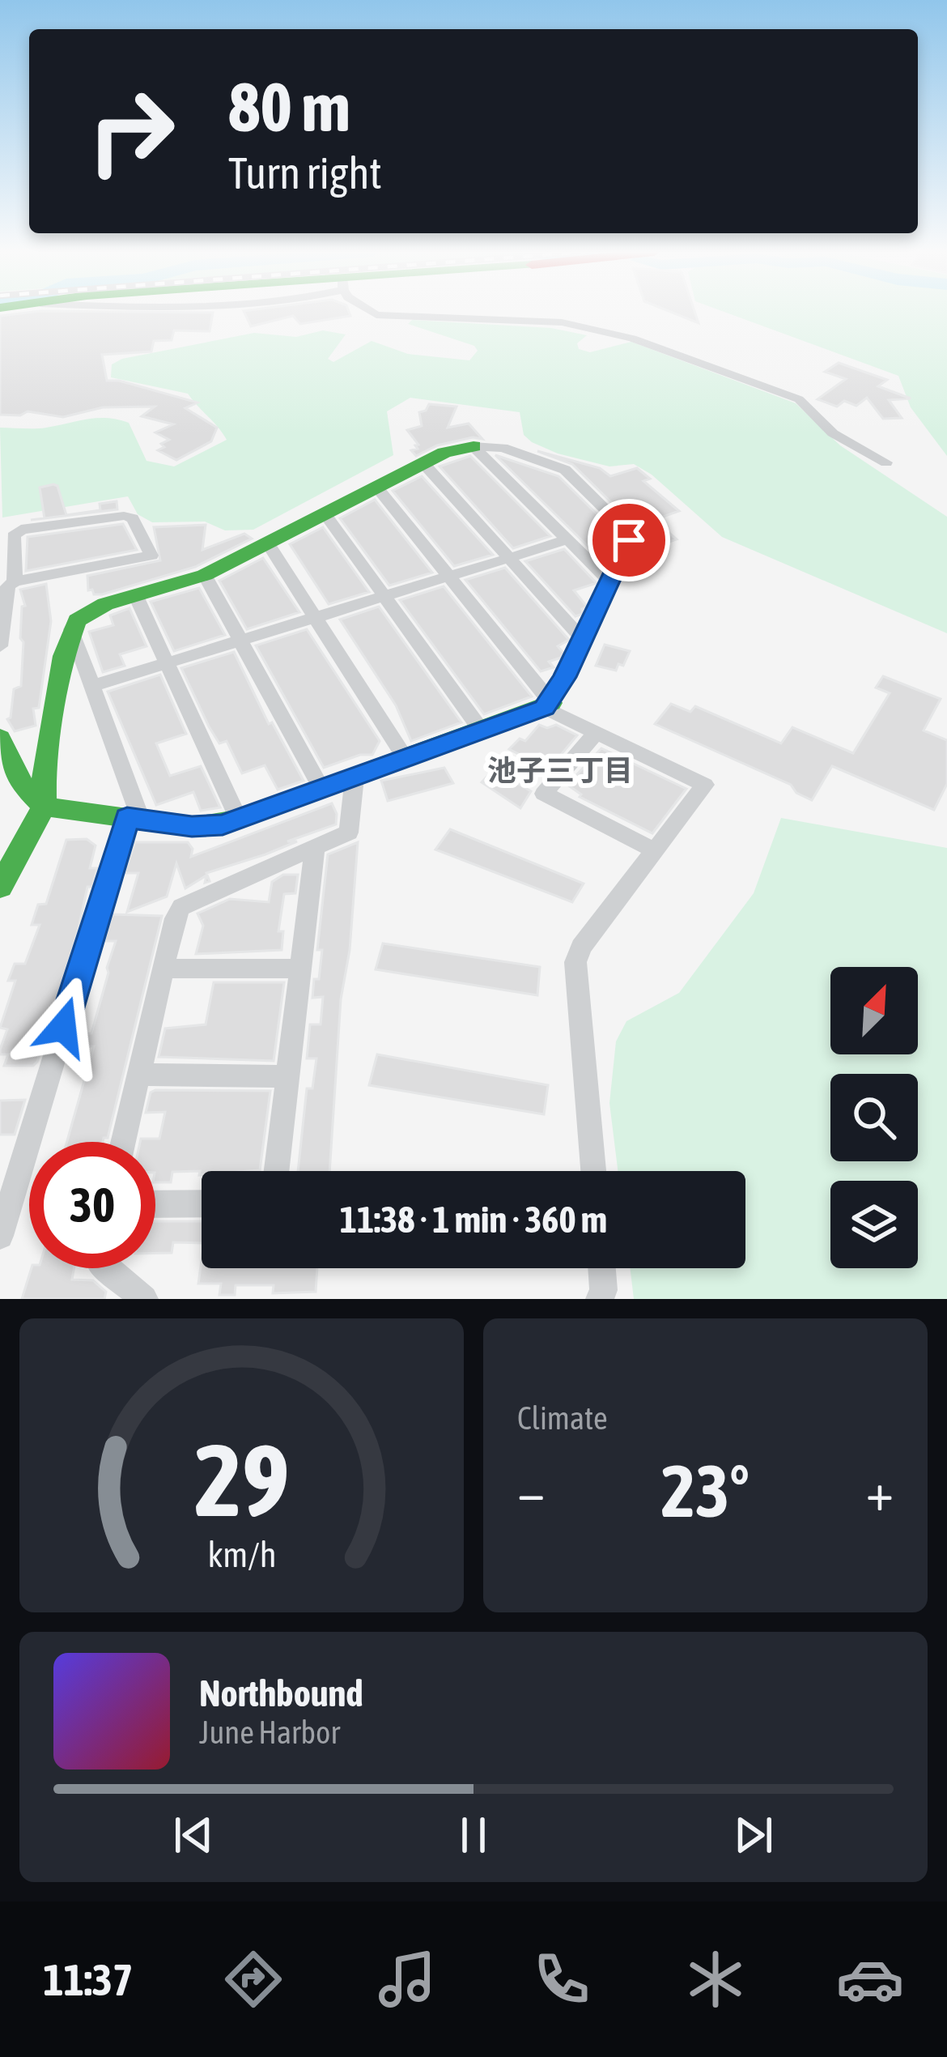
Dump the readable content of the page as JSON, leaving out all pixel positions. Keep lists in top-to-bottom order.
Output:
{
  "districts": ["池子三丁目"],
  "north": "top right",
  "page": {
    "turn": ["80 m", "Turn right"],
    "limit": "30",
    "trip": "11:38 · 1 min · 360 m",
    "tile": "Climate",
    "heat": ["−", "23°", "+"],
    "song": ["Northbound", "June Harbor"],
    "tabs": "11:37",
    "gauge": ["29", "km/h"]
  }
}
